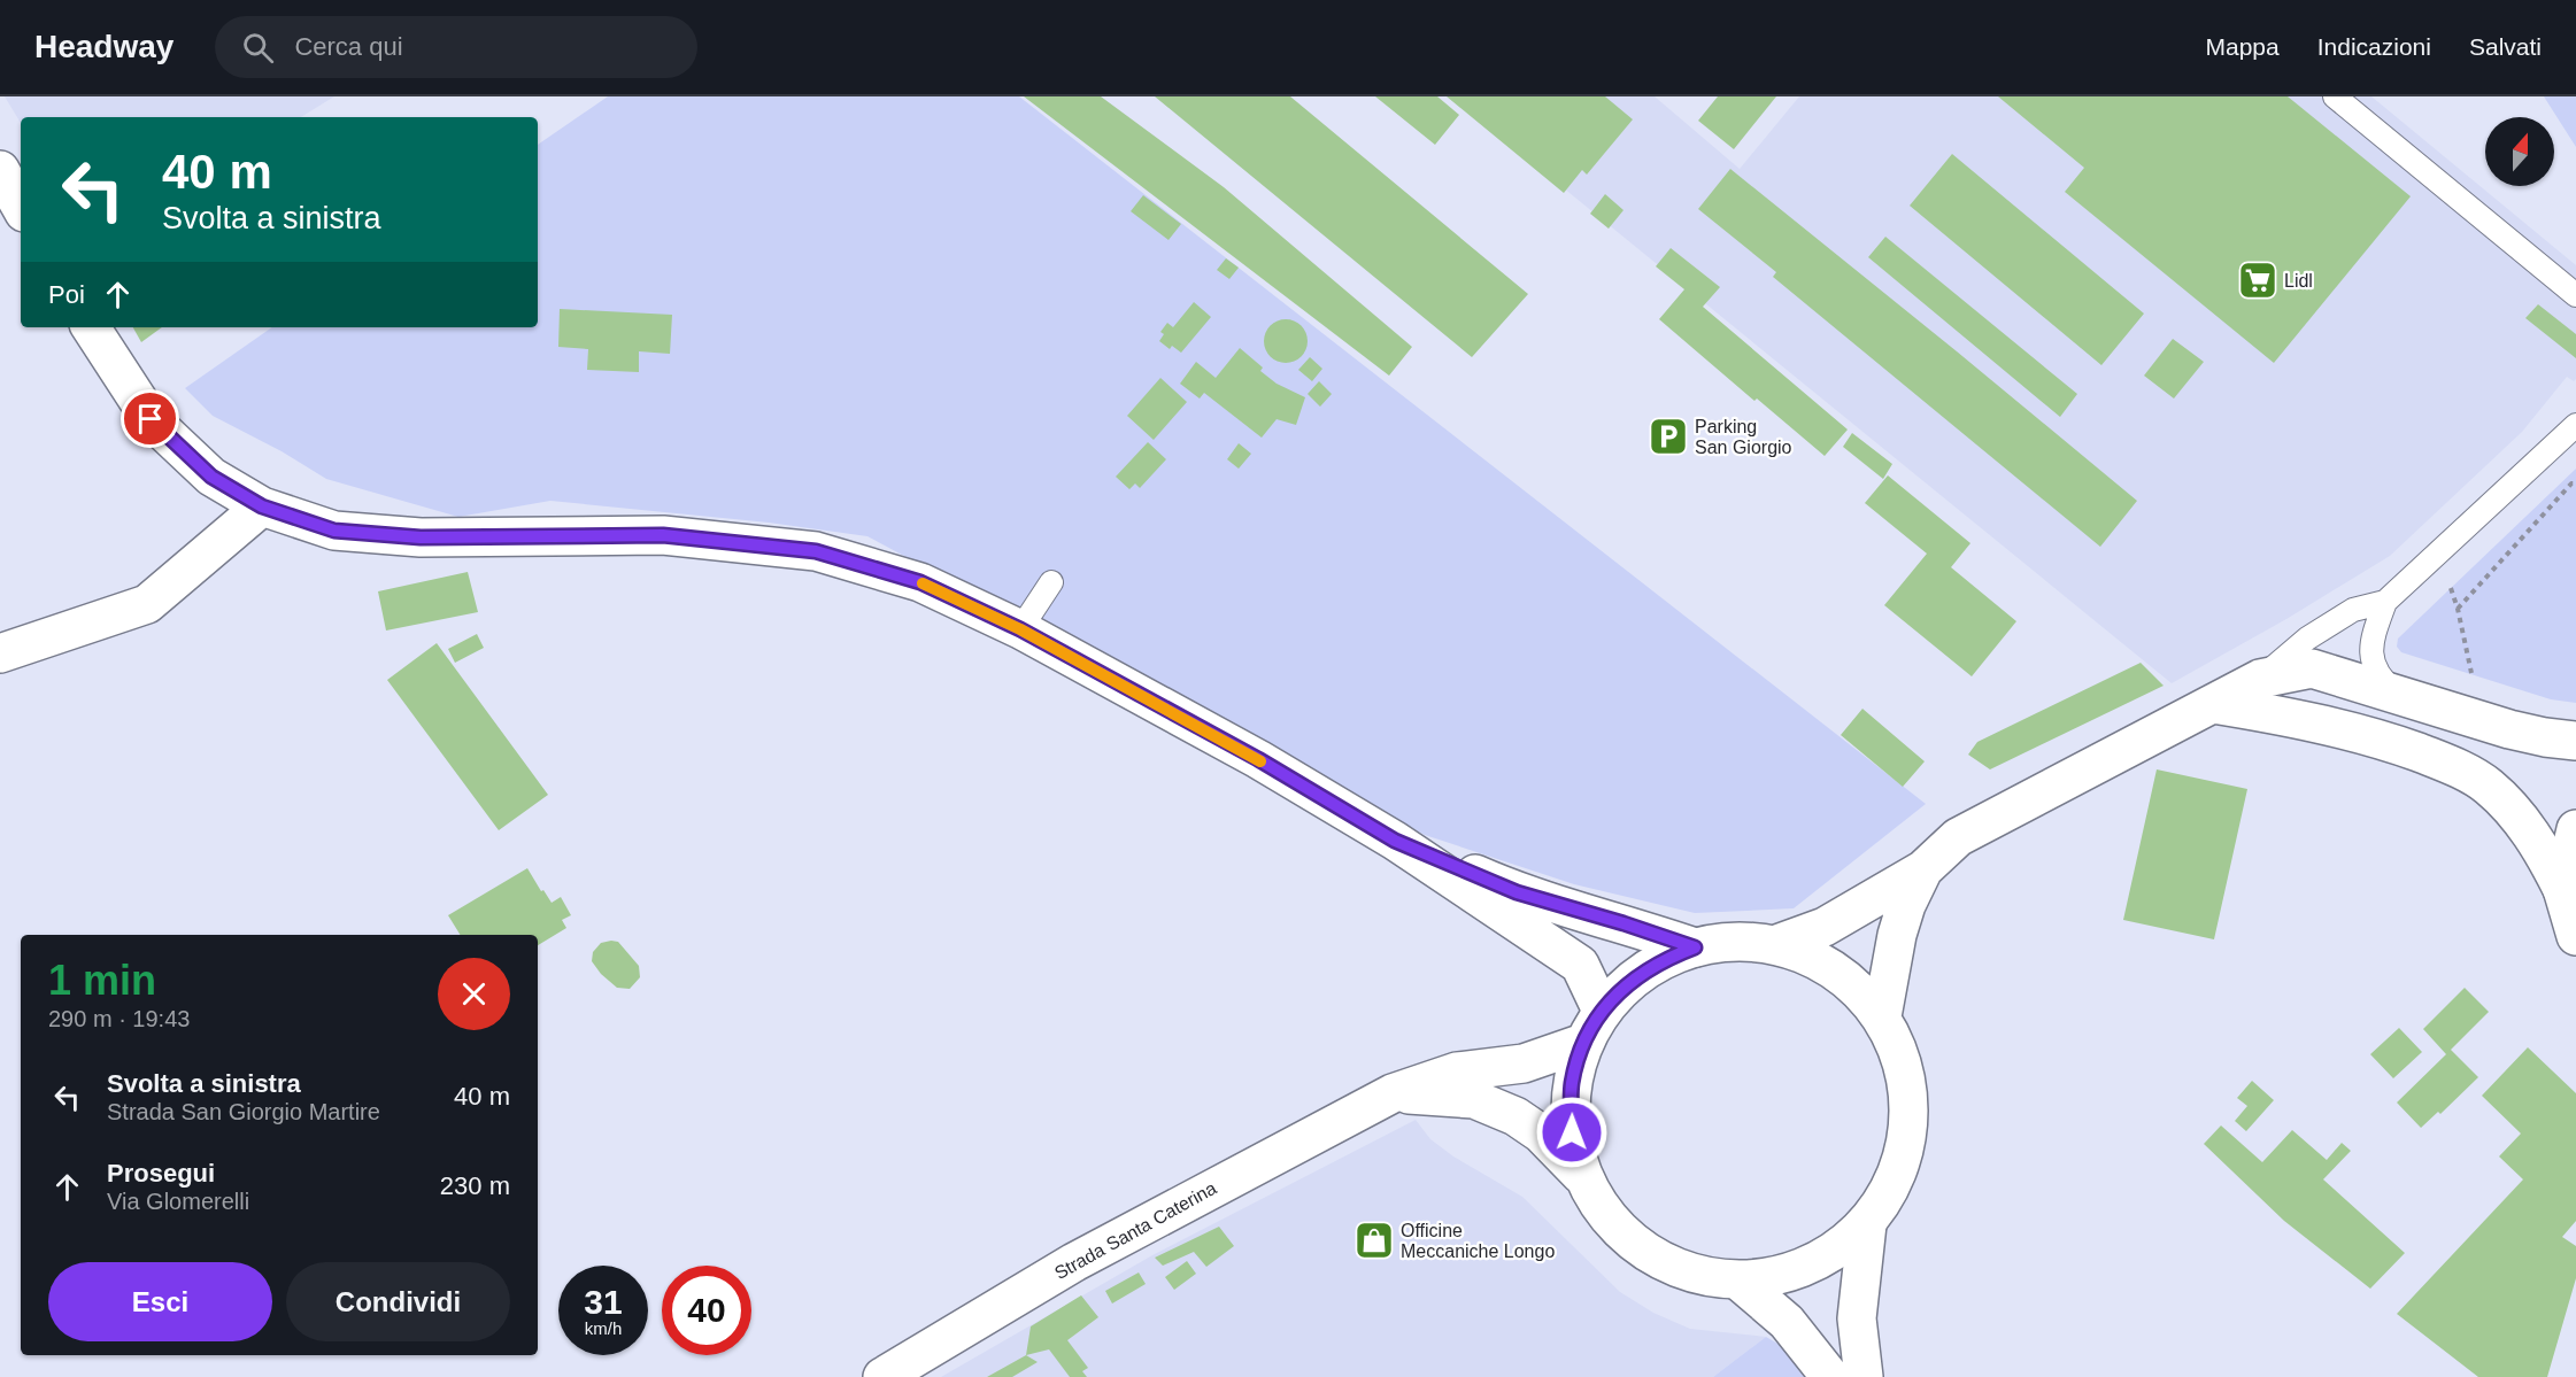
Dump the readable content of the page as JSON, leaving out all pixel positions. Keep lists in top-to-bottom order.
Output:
{
  "streets": {
    "street": ["Strada Santa Caterina"]
  },
  "places": {
    "supermarket": ["Lidl"],
    "parking": ["Parking San Giorgio"],
    "shop": ["Officine Meccaniche Longo"]
  },
  "north": "top",
  "page": {
    "header": "Headway",
    "search": "Cerca qui",
    "nav": ["Mappa", "Indicazioni", "Salvati"],
    "turn": ["40 m", "Svolta a sinistra"],
    "then": "Poi",
    "heading": ["1 min", "290 m · 19:43"],
    "list": [
      {
        "name": "Svolta a sinistra",
        "note": "Strada San Giorgio Martire",
        "value": "40 m"
      },
      {
        "name": "Prosegui",
        "note": "Via Glomerelli",
        "value": "230 m"
      }
    ],
    "buttons": ["Esci", "Condividi"],
    "speed": "31 km/h",
    "limit": "40"
  }
}
